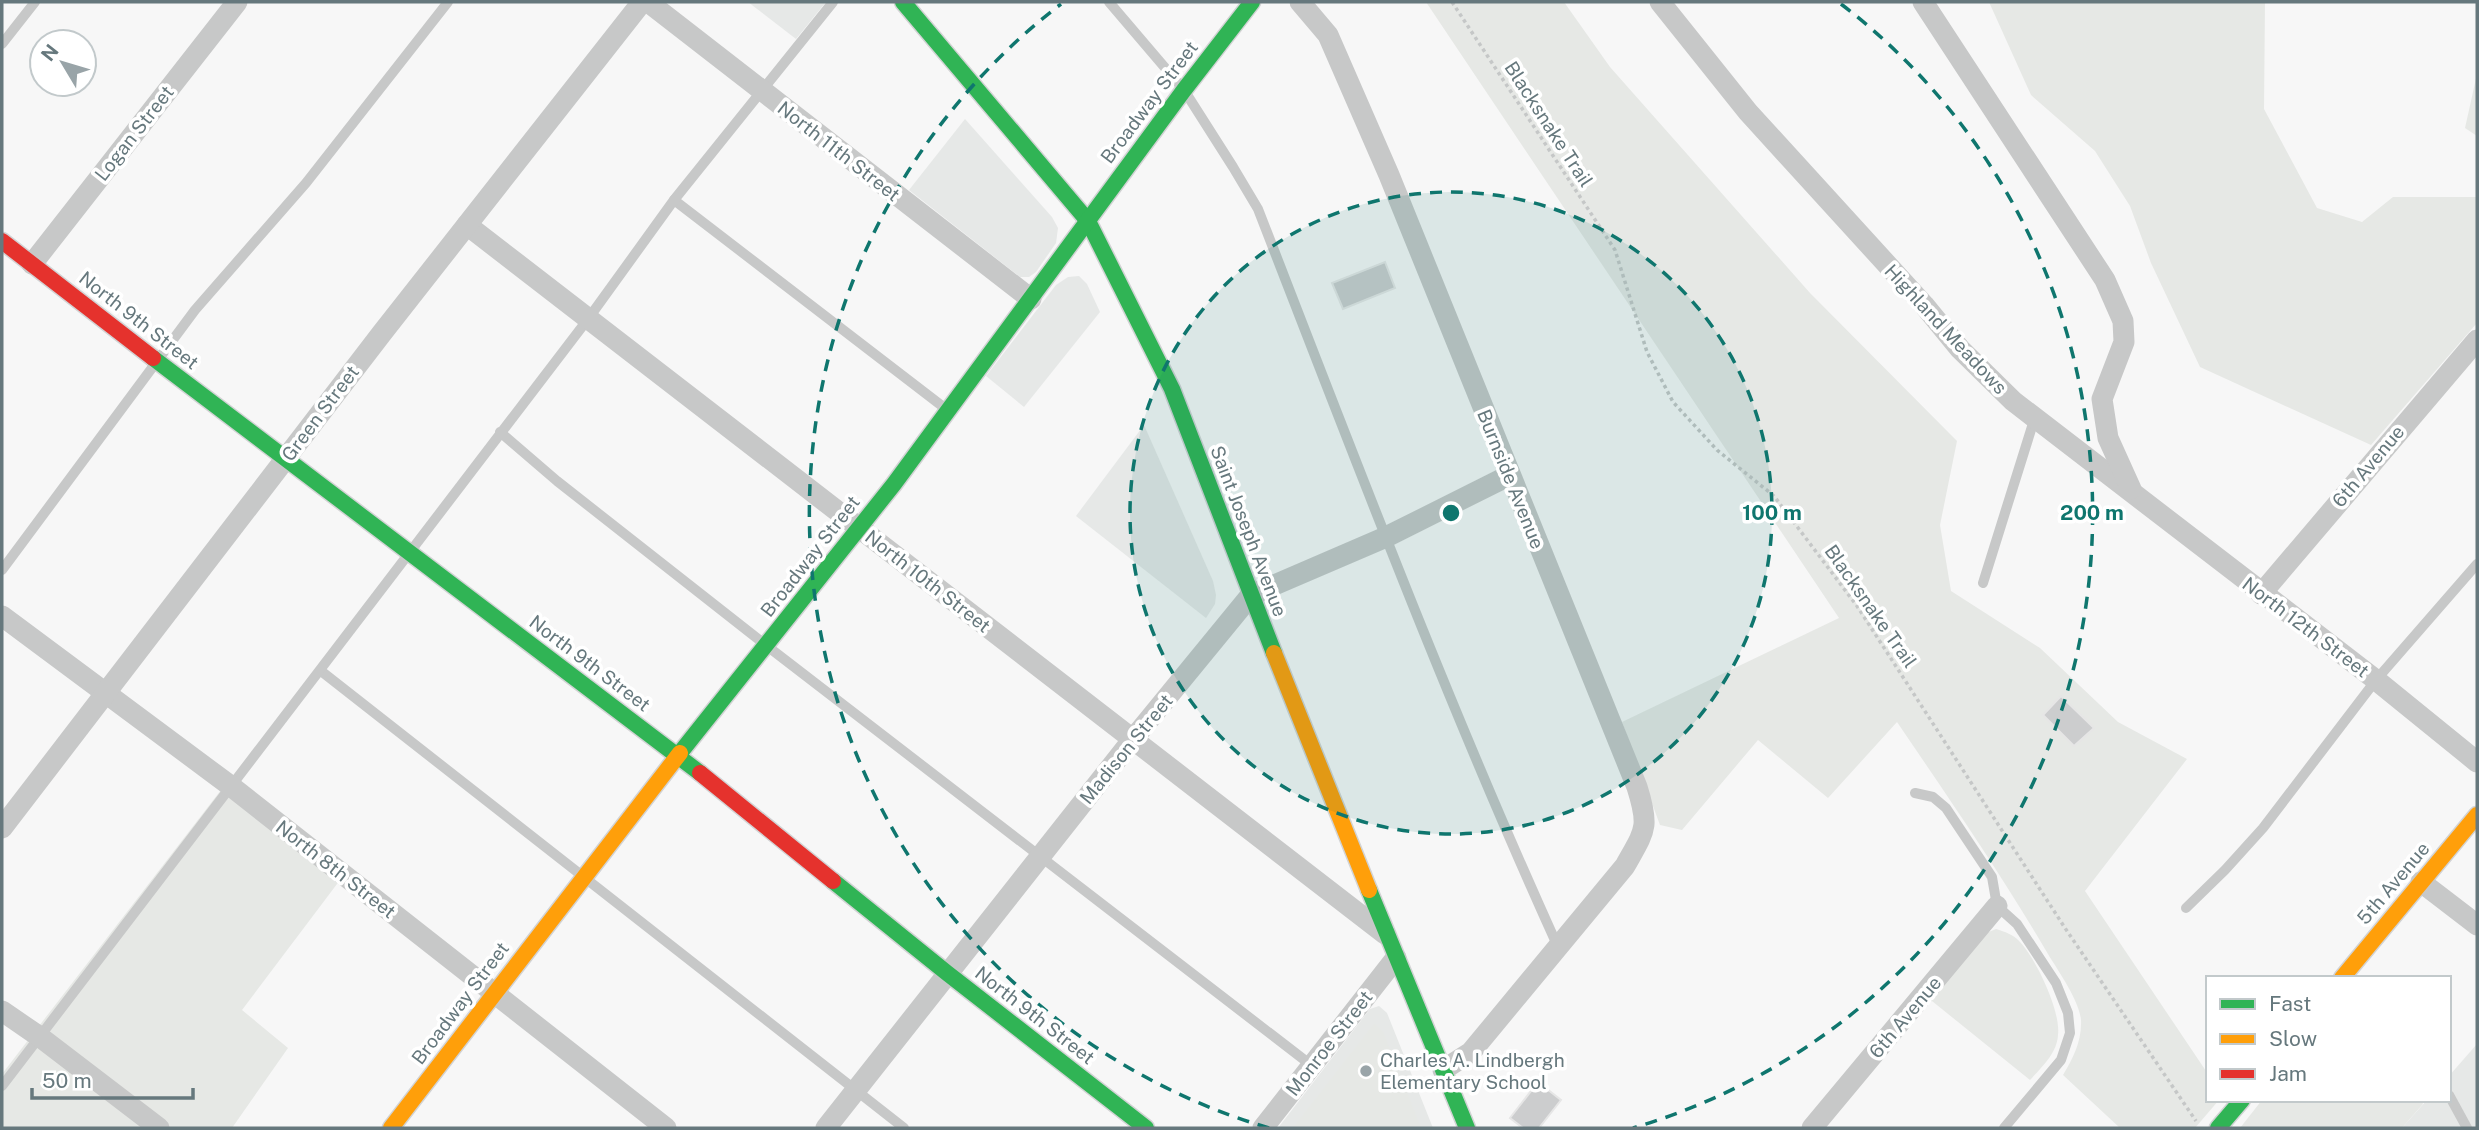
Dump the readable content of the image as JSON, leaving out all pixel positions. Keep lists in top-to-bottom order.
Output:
{
  "streets": {
    "street": [
      "Broadway Street",
      "Logan Street",
      "North 11th Street",
      "North 9th Street",
      "Highland Meadows",
      "Green Street",
      "6th Avenue",
      "Burnside Avenue",
      "Saint Joseph Avenue",
      "North 10th Street",
      "North 12th Street",
      "Madison Street",
      "North 8th Street",
      "5th Avenue",
      "Monroe Street"
    ],
    "path": ["Blacksnake Trail"]
  },
  "crossings": [
    ["Broadway Street", "North 11th Street"],
    ["Broadway Street", "North 9th Street"],
    ["Broadway Street", "Saint Joseph Avenue"],
    ["Broadway Street", "North 10th Street"],
    ["Broadway Street", "North 8th Street"],
    ["Logan Street", "North 9th Street"],
    ["North 9th Street", "Green Street"],
    ["North 9th Street", "Madison Street"],
    ["Highland Meadows", "North 12th Street"],
    ["Green Street", "North 10th Street"],
    ["Green Street", "North 8th Street"],
    ["6th Avenue", "North 12th Street"],
    ["Burnside Avenue", "Saint Joseph Avenue"],
    ["Burnside Avenue", "Madison Street"],
    ["Saint Joseph Avenue", "North 10th Street"],
    ["Saint Joseph Avenue", "Madison Street"],
    ["Saint Joseph Avenue", "Monroe Street"],
    ["North 10th Street", "Madison Street"]
  ],
  "places": ["Charles A. Lindbergh Elementary School"],
  "legend": ["Fast", "Slow", "Jam"],
  "scale_bar": "50 m",
  "north": "top left",
  "rings": ["100 m", "200 m"]
}
